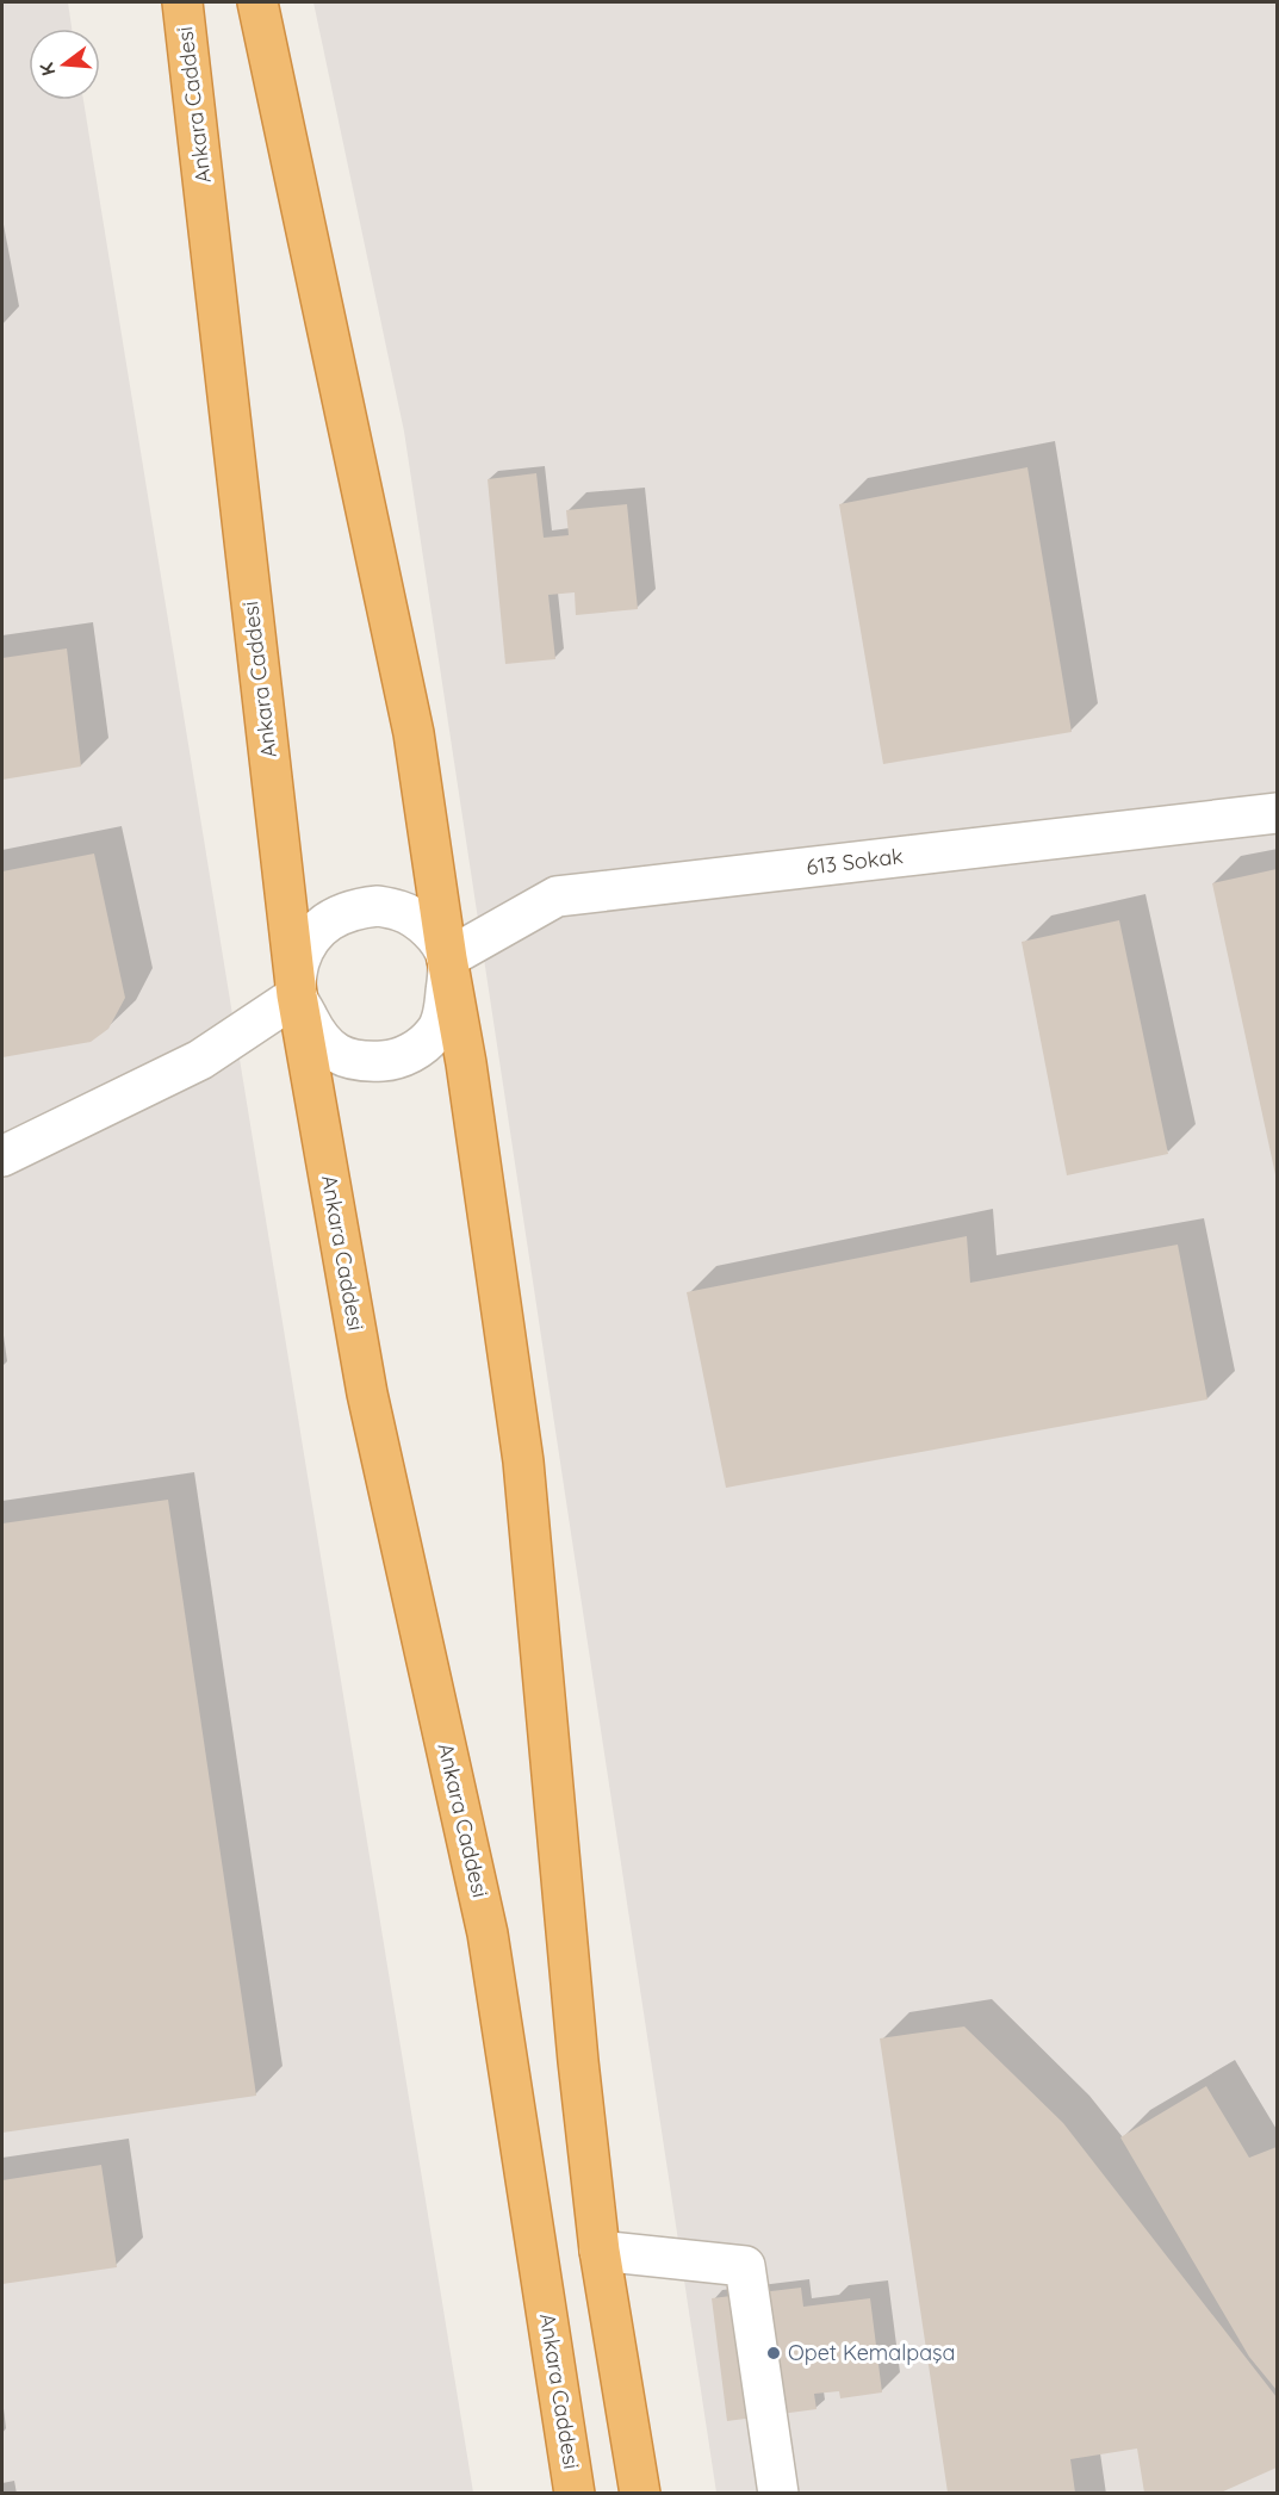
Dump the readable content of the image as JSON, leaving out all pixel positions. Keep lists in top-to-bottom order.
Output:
{
  "streets": {
    "highway": ["Ankara Caddesi"],
    "street": ["613 Sokak"]
  },
  "crossings": [
    ["Ankara Caddesi", "613 Sokak"]
  ],
  "places": ["Opet Kemalpaşa"],
  "north": "left"
}
